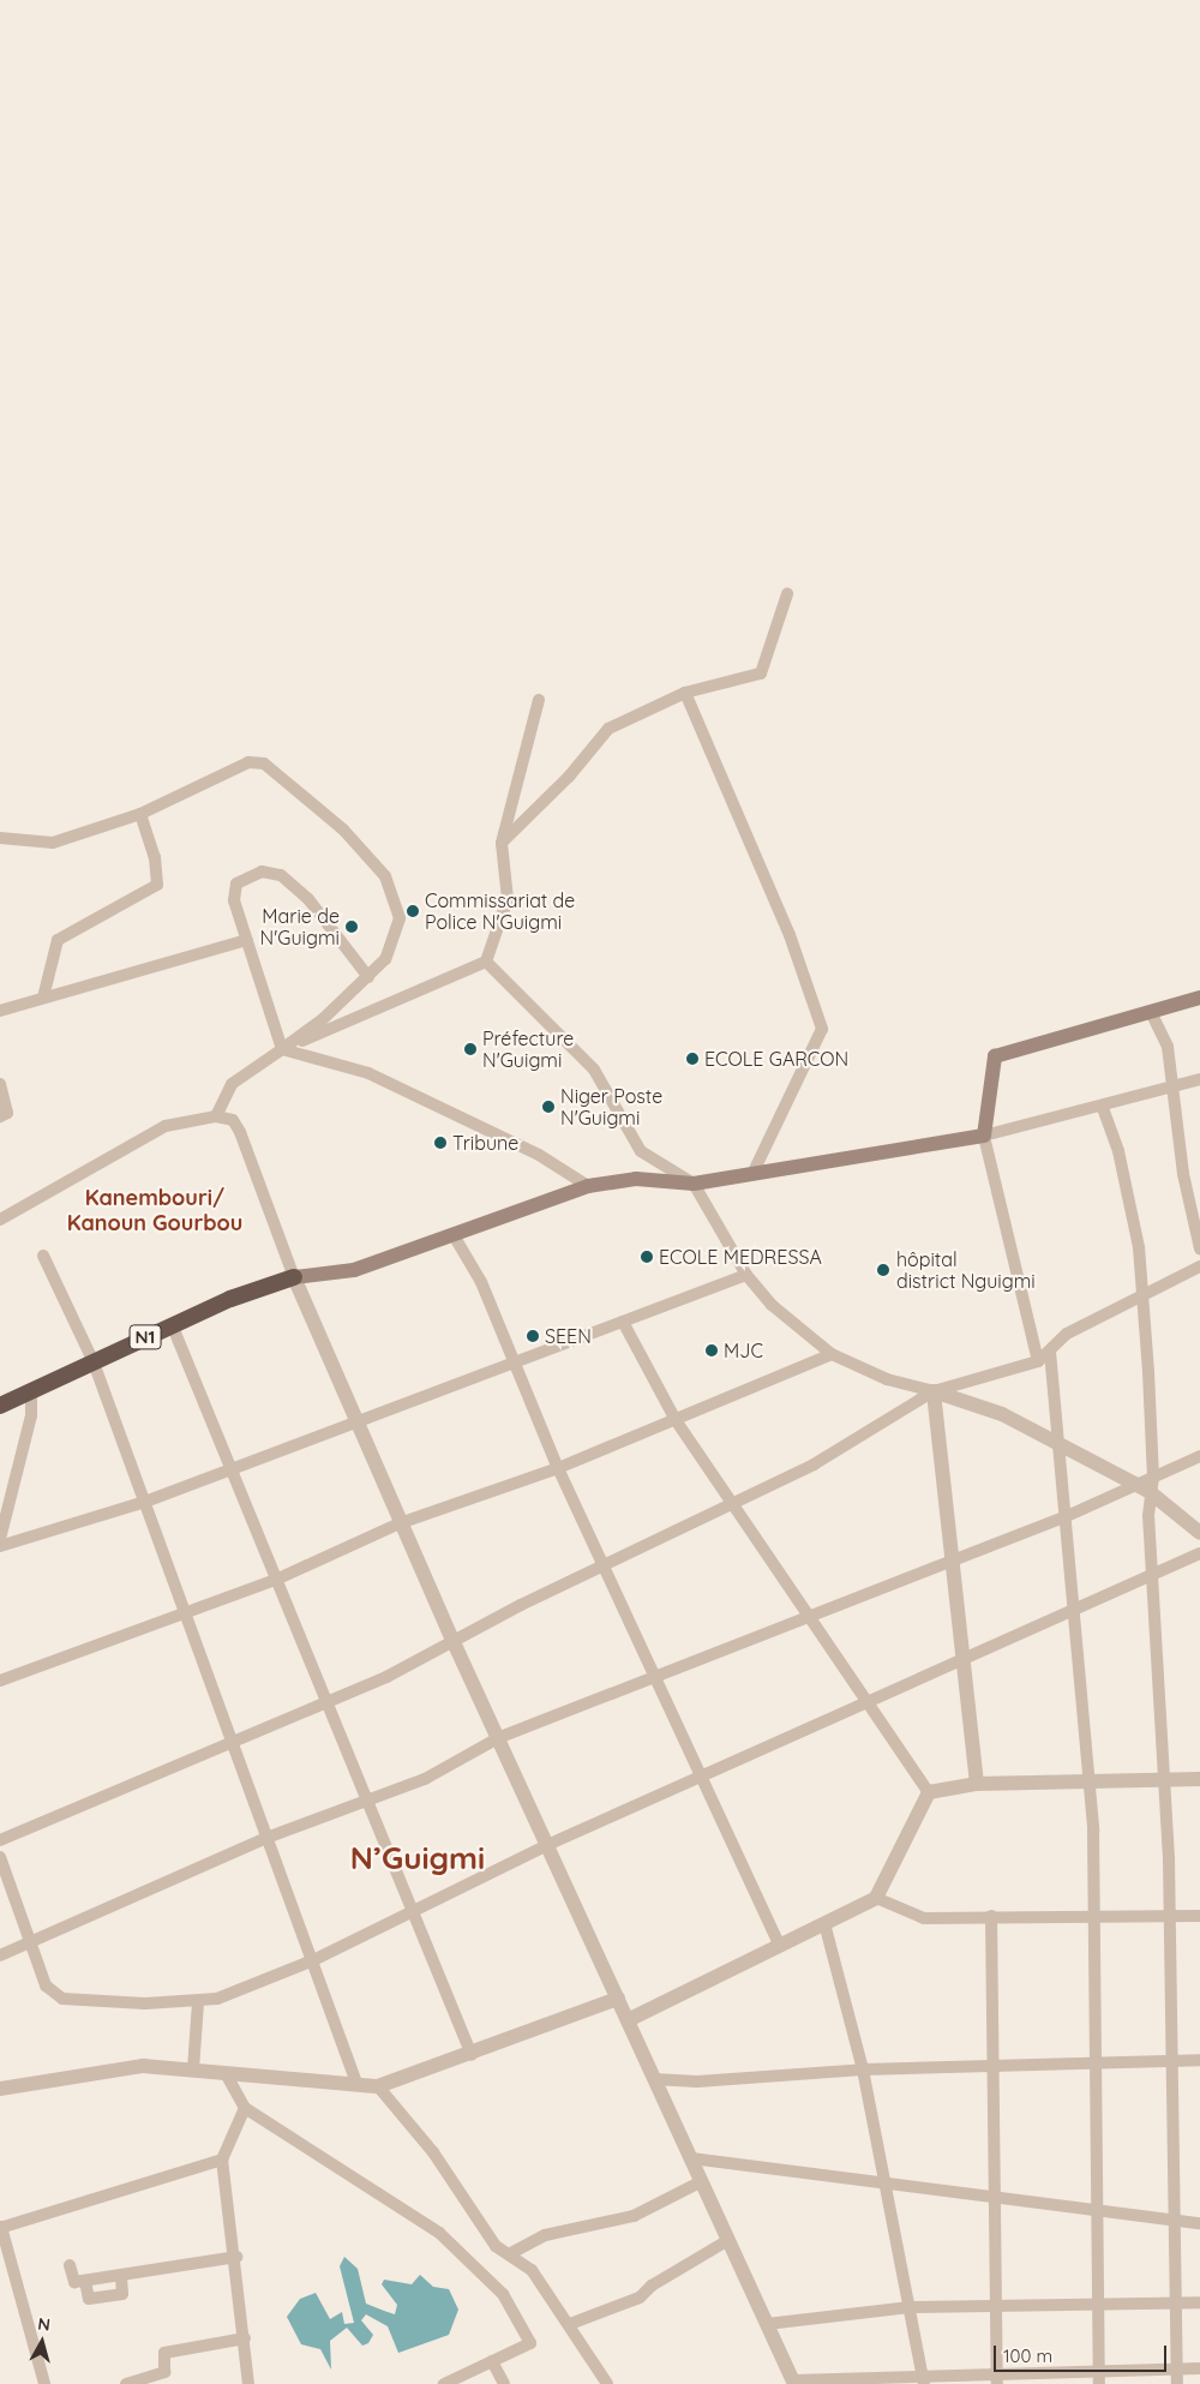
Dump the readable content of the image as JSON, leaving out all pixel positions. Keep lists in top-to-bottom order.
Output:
{
  "streets": {
    "highway": ["N1"]
  },
  "districts": ["Kanembouri/ Kanoun Gourbou", "N’Guigmi"],
  "places": [
    "Commissariat de Police N'Guigmi",
    "Marie de N'Guigmi",
    "Préfecture N'Guigmi",
    "ECOLE GARCON",
    "Niger Poste N'Guigmi",
    "Tribune",
    "ECOLE MEDRESSA",
    "hôpital district Nguigmi",
    "SEEN",
    "MJC"
  ],
  "scale_bar": "100 m",
  "north": "top"
}
